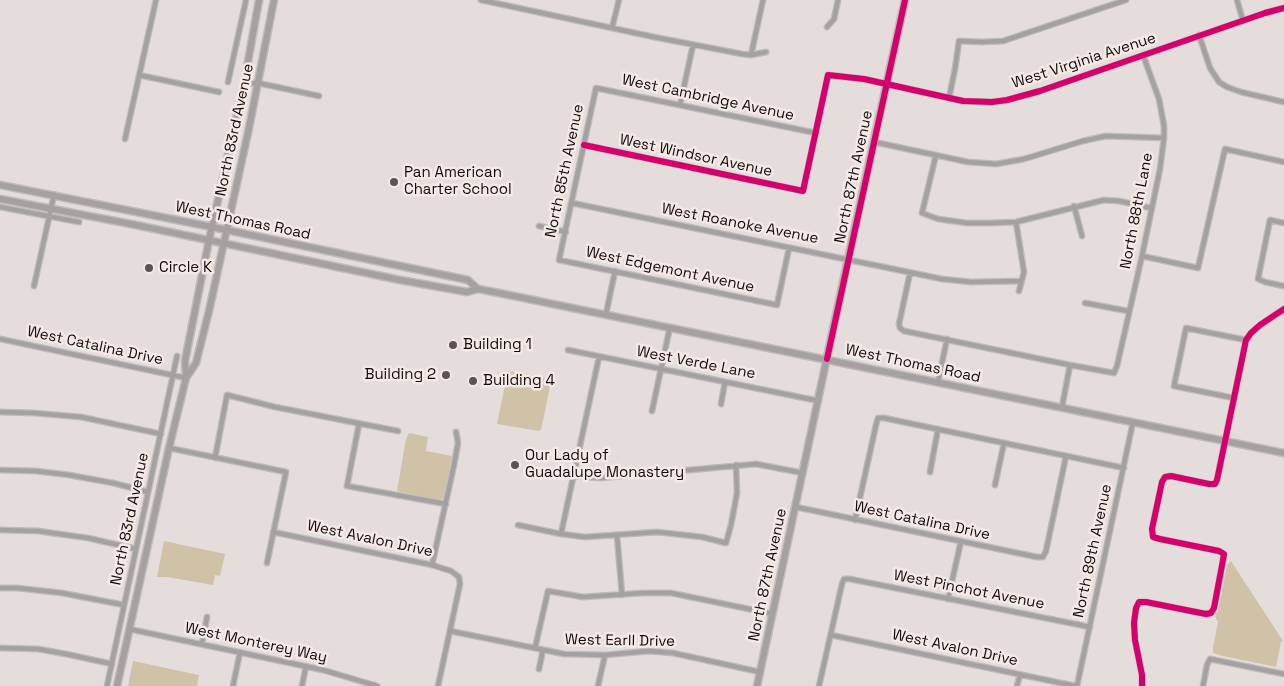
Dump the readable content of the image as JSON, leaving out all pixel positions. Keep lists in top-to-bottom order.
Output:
{
  "streets": {
    "main road": ["North 83rd Avenue", "North 87th Avenue", "West Thomas Road"],
    "street": [
      "West Virginia Avenue",
      "West Cambridge Avenue",
      "West Windsor Avenue",
      "North 85th Avenue",
      "North 88th Lane",
      "West Roanoke Avenue",
      "West Edgemont Avenue",
      "West Catalina Drive",
      "West Verde Lane",
      "West Avalon Drive",
      "North 89th Avenue",
      "West Pinchot Avenue",
      "West Earll Drive",
      "West Monterey Way"
    ]
  },
  "crossings": [
    ["West Virginia Avenue", "West Cambridge Avenue"],
    ["West Virginia Avenue", "West Windsor Avenue"],
    ["West Virginia Avenue", "North 87th Avenue"],
    ["West Virginia Avenue", "North 88th Lane"],
    ["West Cambridge Avenue", "West Windsor Avenue"],
    ["West Cambridge Avenue", "North 85th Avenue"],
    ["North 83rd Avenue", "West Thomas Road"],
    ["North 83rd Avenue", "West Catalina Drive"],
    ["North 83rd Avenue", "West Monterey Way"],
    ["West Windsor Avenue", "North 85th Avenue"],
    ["North 85th Avenue", "West Roanoke Avenue"],
    ["North 85th Avenue", "West Edgemont Avenue"],
    ["North 87th Avenue", "West Thomas Road"],
    ["North 87th Avenue", "West Roanoke Avenue"],
    ["North 87th Avenue", "West Catalina Drive"],
    ["North 87th Avenue", "West Verde Lane"],
    ["North 87th Avenue", "West Earll Drive"],
    ["West Thomas Road", "North 89th Avenue"],
    ["West Roanoke Avenue", "West Edgemont Avenue"],
    ["West Avalon Drive", "North 89th Avenue"],
    ["West Avalon Drive", "West Pinchot Avenue"],
    ["West Avalon Drive", "West Earll Drive"],
    ["North 89th Avenue", "West Pinchot Avenue"]
  ],
  "places": [
    "Pan American Charter School",
    "Circle K",
    "Building 1",
    "Building 2",
    "Building 4",
    "Our Lady of Guadalupe Monastery"
  ]
}
